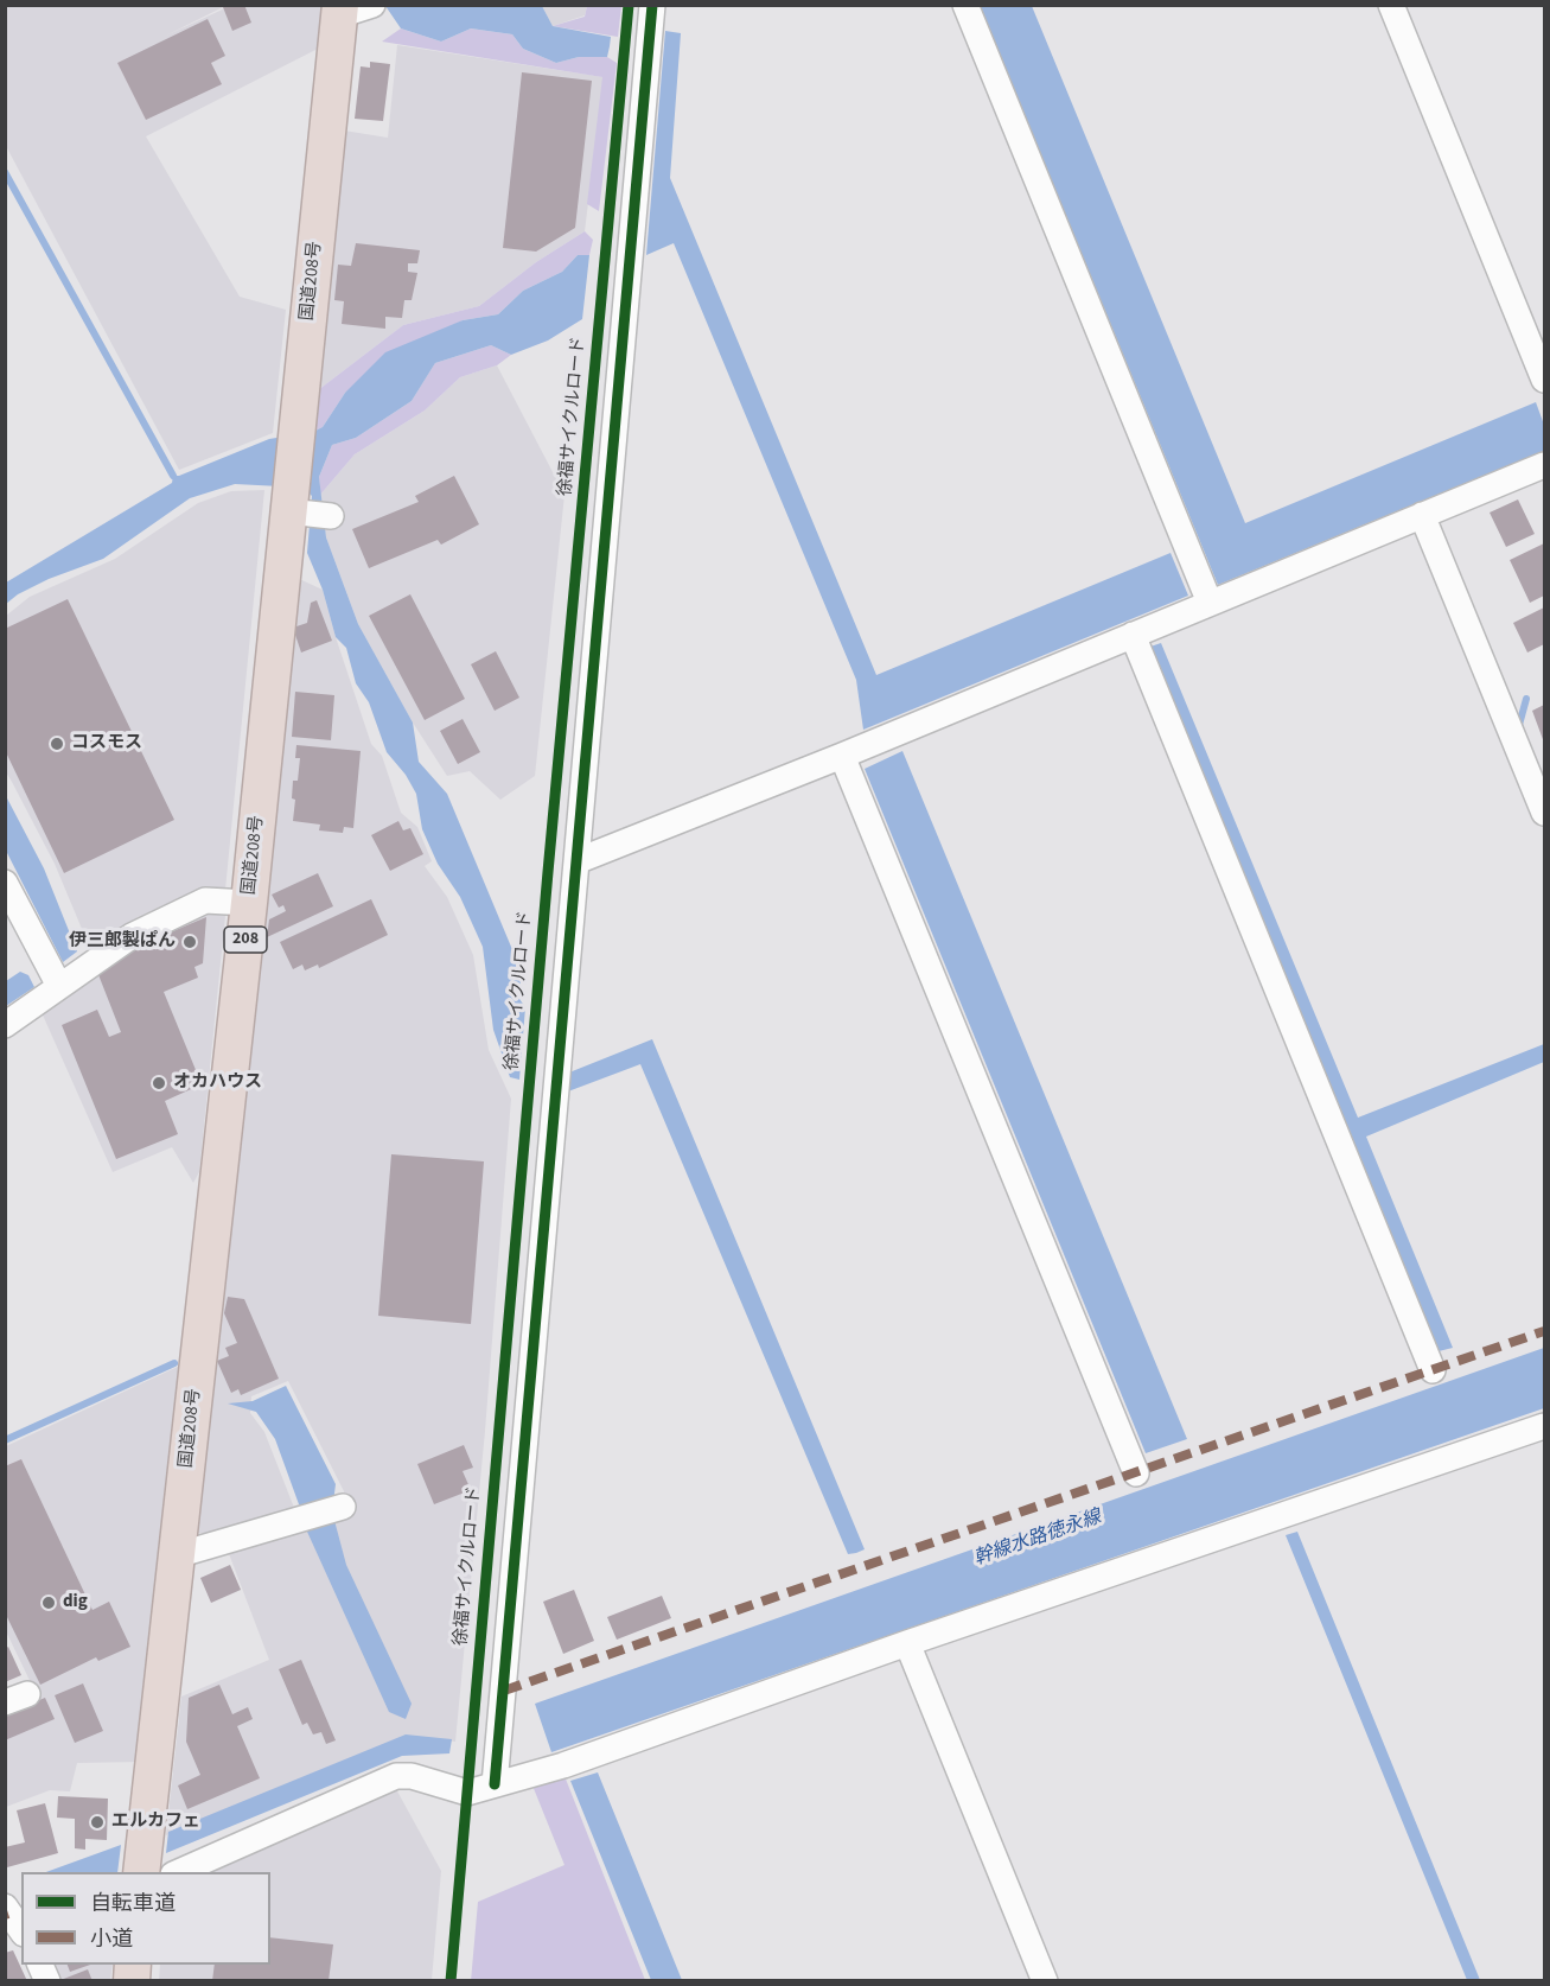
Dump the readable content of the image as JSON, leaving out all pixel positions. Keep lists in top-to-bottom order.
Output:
{
  "streets": {
    "highway": ["国道208号", "208"],
    "cycle path": ["徐福サイクルロード"]
  },
  "water": ["幹線水路徳永線"],
  "places": [
    "コスモス",
    "伊三郎製ぱん",
    "オカハウス",
    "dig",
    "エルカフェ"
  ],
  "legend": ["自転車道", "小道"]
}
